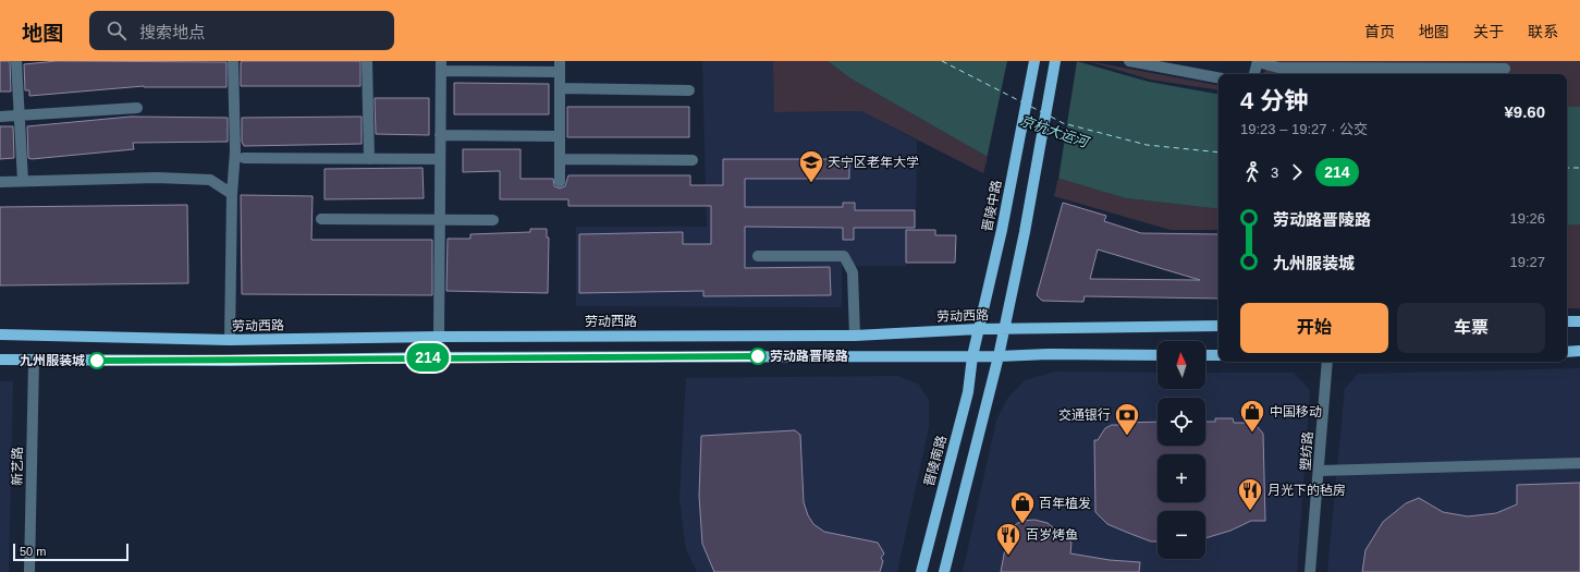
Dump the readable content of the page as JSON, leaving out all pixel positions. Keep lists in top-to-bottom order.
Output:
{
  "streets": {
    "main road": ["晋陵中路", "劳动西路", "晋陵南路"],
    "street": ["塑纺路", "新艺路"]
  },
  "crossings": [
    ["晋陵中路", "劳动西路"],
    ["晋陵中路", "晋陵南路"]
  ],
  "water": ["京杭大运河"],
  "places": {
    "school or university": ["天宁区老年大学"],
    "other": ["劳动路晋陵路", "九州服装城"],
    "shop": ["中国移动", "百年植发"],
    "bank": ["交通银行"],
    "restaurant": ["月光下的毡房", "百岁烤鱼"]
  },
  "lines": ["bus line 214"],
  "scale_bar": "50 m",
  "north": "top",
  "page": {
    "header": "地图",
    "search": "搜索地点",
    "nav": [
      "首页",
      "地图",
      "关于",
      "联系"
    ],
    "on_map": "214",
    "heading": ["4 分钟", "19:23 – 19:27 · 公交", "¥9.60"],
    "legs": ["3", "214"],
    "list": [
      {
        "name": "劳动路晋陵路",
        "value": "19:26"
      },
      {
        "name": "九州服装城",
        "value": "19:27"
      }
    ],
    "buttons": ["开始", "车票"],
    "map_buttons": ["+", "−"],
    "scale": "50 m"
  }
}
